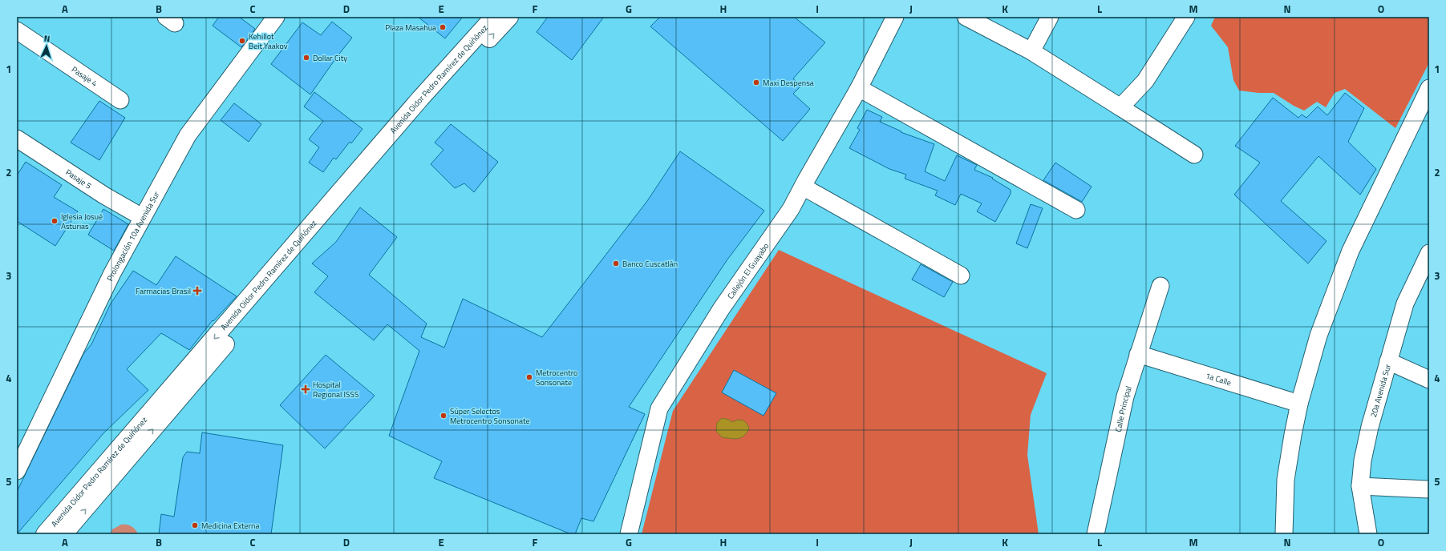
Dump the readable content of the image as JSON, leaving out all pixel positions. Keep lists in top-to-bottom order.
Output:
{
  "streets": {
    "main road": ["Avenida Oidor Pedro Ramírez de Quiñónez"],
    "street": [
      "Pasaje 4",
      "Pasaje 5",
      "Prolongación 10a Avenida Sur",
      "Callejón El Guayabo",
      "1a Calle",
      "20a Avenida Sur",
      "Calle Principal"
    ]
  },
  "crossings": [
    ["Pasaje 5", "Prolongación 10a Avenida Sur"],
    ["1a Calle", "Calle Principal"]
  ],
  "places": {
    "other": [
      "Plaza Masahua",
      "Kehillot Beit Yaakov",
      "Dollar City",
      "Maxi Despensa",
      "Iglesia Josué Asturias",
      "Banco Cuscatlán",
      "Metrocentro Sonsonate",
      "Súper Selectos Metrocentro Sonsonate",
      "Medicina Externa"
    ],
    "health": ["Farmacias Brasil", "Hospital Regional ISSS"]
  },
  "north": "top",
  "grid": {
    "columns": [
      "A",
      "B",
      "C",
      "D",
      "E",
      "F",
      "G",
      "H",
      "I",
      "J",
      "K",
      "L",
      "M",
      "N",
      "O"
    ],
    "rows": [
      "1",
      "2",
      "3",
      "4",
      "5"
    ]
  }
}
